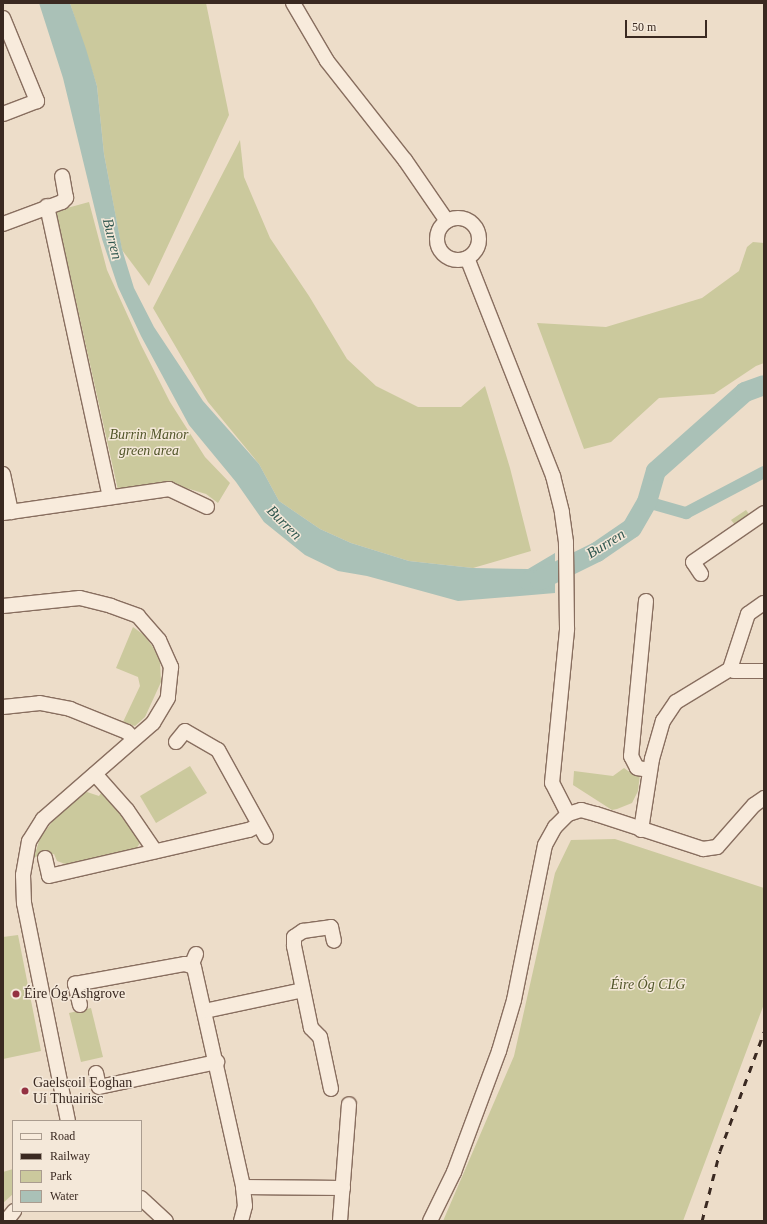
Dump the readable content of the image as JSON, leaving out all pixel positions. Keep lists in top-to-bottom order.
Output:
{
  "water": ["Burren"],
  "parks": ["Burrin Manor green area", "Éire Óg CLG"],
  "places": ["Éire Óg Ashgrove", "Gaelscoil Eoghan Uí Thuairisc"],
  "legend": [
    "Road",
    "Railway",
    "Park",
    "Water"
  ],
  "scale_bar": "50 m"
}
